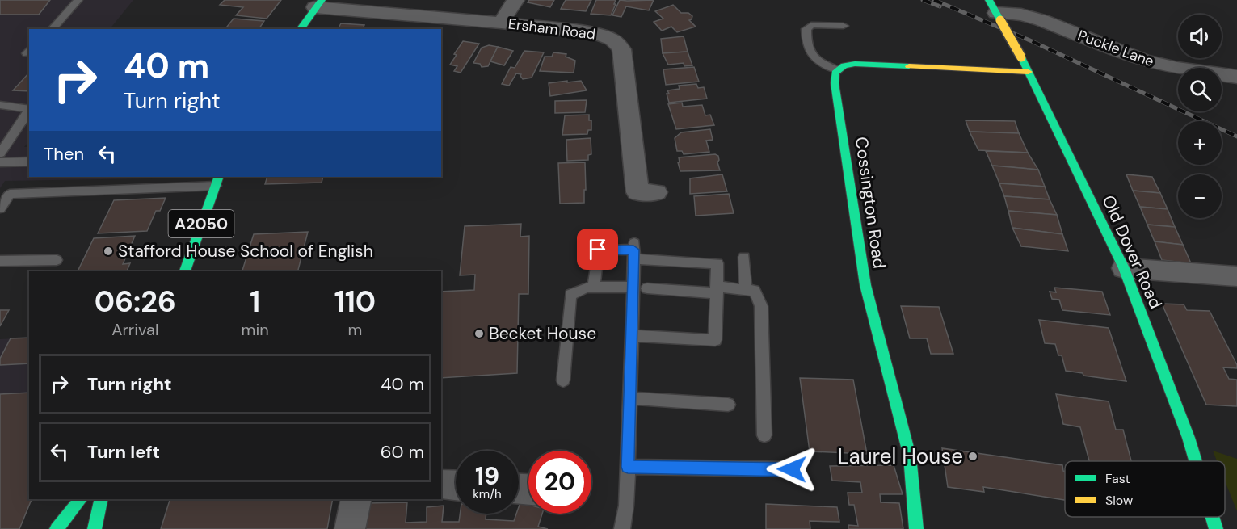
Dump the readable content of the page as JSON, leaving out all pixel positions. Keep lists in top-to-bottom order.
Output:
{
  "streets": {
    "street": [
      "Ersham Road",
      "Puckle Lane",
      "Cossington Road",
      "A2050",
      "Old Dover Road"
    ]
  },
  "crossings": [
    ["Puckle Lane", "Old Dover Road"]
  ],
  "places": ["Stafford House School of English", "Becket House", "Laurel House"],
  "legend": ["Fast", "Slow"],
  "page": {
    "map_buttons": ["+", "−"],
    "turn": ["40 m", "Turn right"],
    "then": "Then",
    "eta": [
      "06:26",
      "Arrival",
      "1",
      "min",
      "110",
      "m"
    ],
    "list": [
      {
        "name": "Turn right",
        "value": "40 m"
      },
      {
        "name": "Turn left",
        "value": "60 m"
      }
    ],
    "speed": "19 km/h",
    "limit": "20"
  }
}
